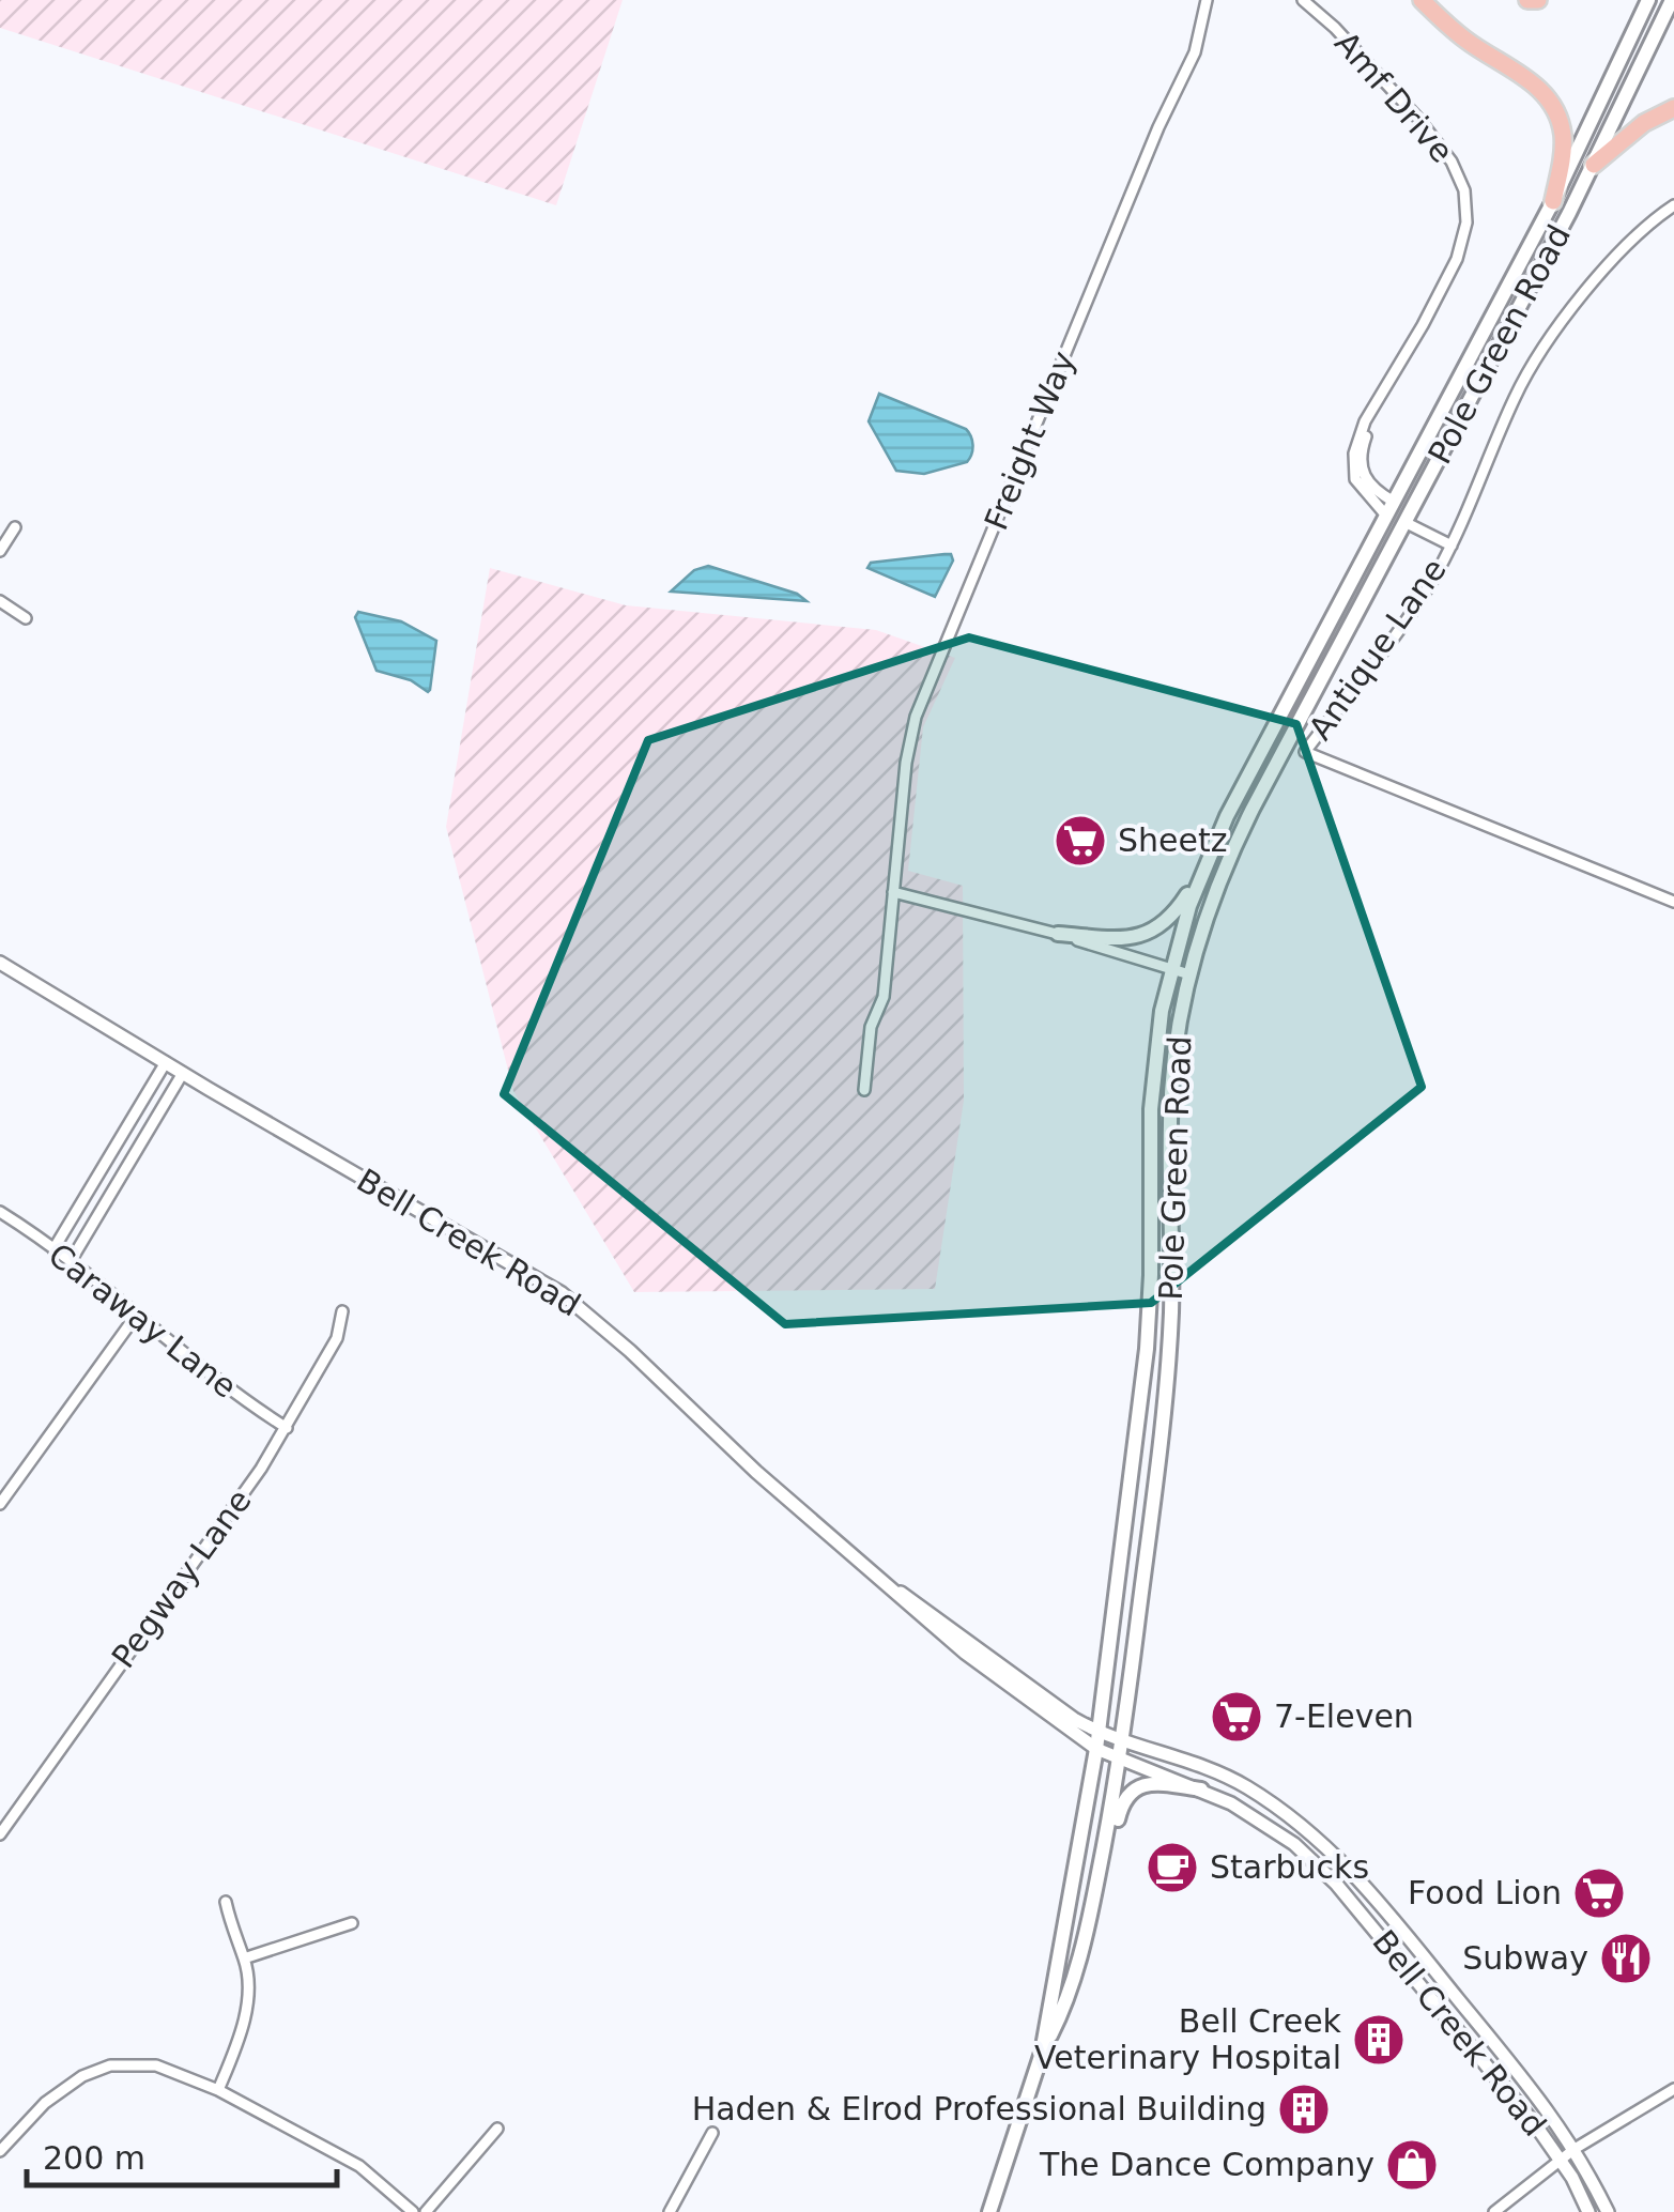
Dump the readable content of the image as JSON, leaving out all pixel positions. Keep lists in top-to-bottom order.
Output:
{
  "streets": {
    "main road": ["Pole Green Road"],
    "street": [
      "Amf Drive",
      "Freight Way",
      "Antique Lane",
      "Bell Creek Road",
      "Caraway Lane",
      "Pegway Lane"
    ]
  },
  "crossings": [
    ["Amf Drive", "Pole Green Road"],
    ["Pole Green Road", "Antique Lane"],
    ["Pole Green Road", "Bell Creek Road"],
    ["Caraway Lane", "Pegway Lane"]
  ],
  "places": {
    "supermarket": ["Sheetz", "7-Eleven", "Food Lion"],
    "cafe": ["Starbucks"],
    "restaurant": ["Subway"],
    "building": ["Bell Creek Veterinary Hospital", "Haden & Elrod Professional Building"],
    "shop": ["The Dance Company"]
  },
  "scale_bar": "200 m"
}
